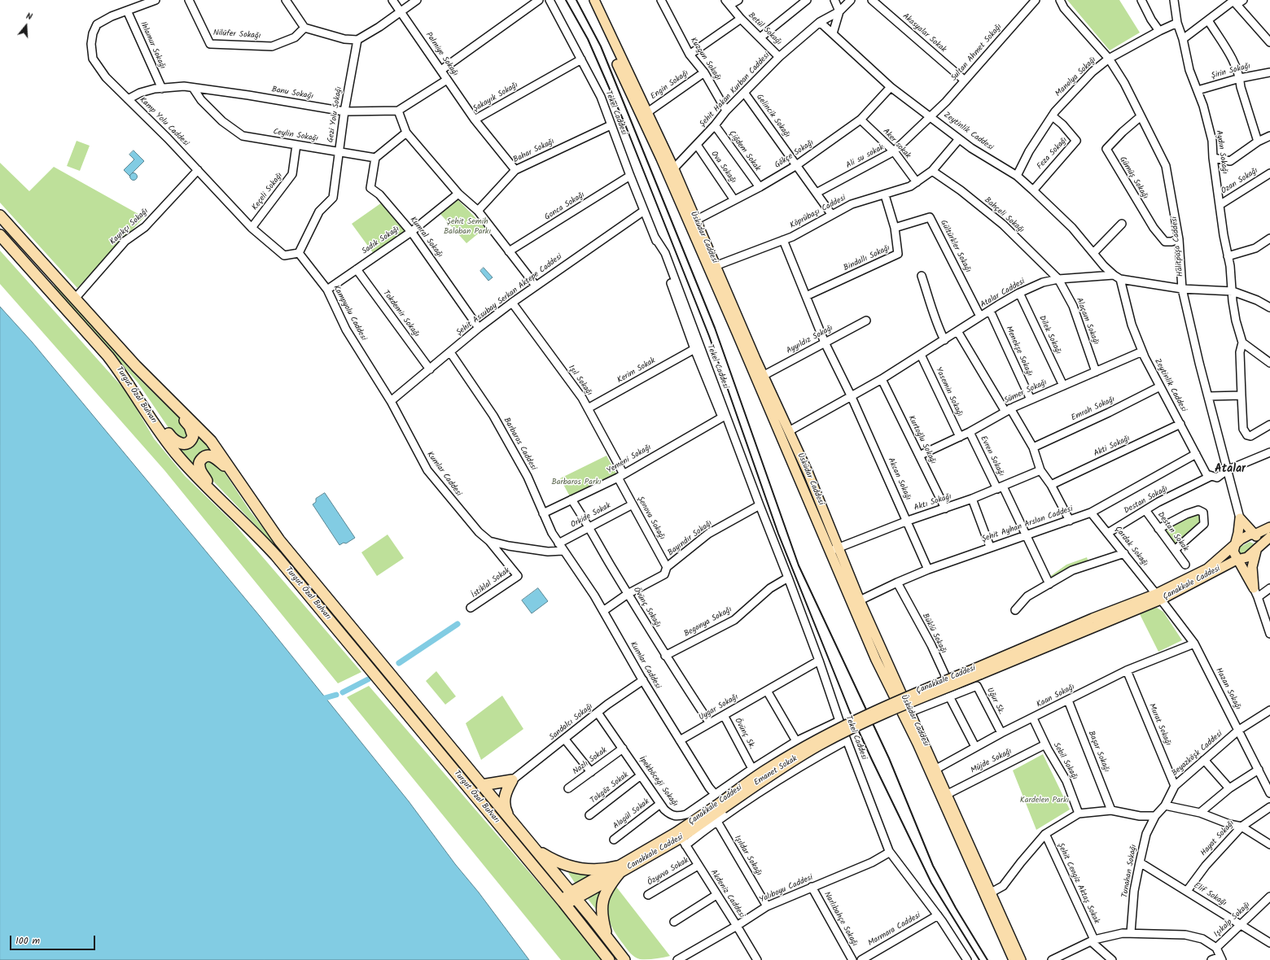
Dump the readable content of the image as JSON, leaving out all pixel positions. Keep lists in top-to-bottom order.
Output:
{
  "streets": {
    "highway": ["Turgut Özal Bulvarı"],
    "main road": ["Üsküdar Caddesi", "Çanakkale Caddesi", "Canakkale Caddesi"],
    "street": [
      "Betül Sokağı",
      "Akasyalar Sokak",
      "Nilüfer Sokağı",
      "Ihlamur Sokağı",
      "Sultan Ahmet Sokağı",
      "Palmiye Sokağı",
      "Kuzgun Sokağı",
      "Şirin Sokağı",
      "Manolya Sokağı",
      "Engin Sokağı",
      "Şehit Hakan Kurban Caddesi",
      "Banu Sokağı",
      "Şakayık Sokağı",
      "Tekel Caddesi",
      "Gezi Yolu Sokağı",
      "Gelincik Sokağı",
      "Kamp Yolu Caddesi",
      "Zeytinlik Caddesi",
      "Ceylin Sokağı",
      "Aker sokak",
      "Bahar Sokağı",
      "Çiğdem Sokak",
      "Aydın Sokağı",
      "Feza Sokağı",
      "Gökçe Sokağı",
      "Ali su sokak",
      "Ova Sokağı",
      "Gümüş Sokağı",
      "Ozan Sokağı",
      "Keçeli Sokağı",
      "Gonca Sokağı",
      "Köprübaşı Caddesi",
      "Bahçeli Sokağı",
      "Kayıkçı Sokağı",
      "Kumral Sokağı",
      "Sadık Sokağı",
      "Gültürkler Sokağı",
      "Halitpaşa Caddesi",
      "Bindallı Sokağı",
      "Atalar Caddesi",
      "Şehit Assubay Serkan Aktepe Caddesi",
      "Kampyolu Caddesi",
      "Tokdemir Sokağı",
      "Alaçam Sokağı",
      "Dilek Sokağı",
      "Ayyıldız Sokağı",
      "Menekşe Sokağı",
      "Kerim Sokak",
      "Işıl Sokağı",
      "Yasemin Sokağı",
      "Sümer Sokağı",
      "Emrah Sokağı",
      "Kurtoğlu Sokağı",
      "Barbaros Caddesi",
      "Akti Sokağı",
      "Evren Sokağı",
      "Yemeni Sokağı",
      "Kumlar Caddesi",
      "Akcan Sokağı",
      "Destan Sokağı",
      "Aktı Sokağı",
      "Orkide Sokak",
      "Şenova Sokağı",
      "Şehit Ayhan Arslan Caddesi",
      "Destan Sokak",
      "Bayındır Sokağı",
      "Çardak Sokağı",
      "İstiklal Sokak",
      "Övünç Sokağı",
      "Begonya Sokağı",
      "Büklü Sokağı",
      "Hazan Sokağı",
      "Kaan Sokağı",
      "Uğur Sk.",
      "Uygar Sokağı",
      "Sandalcı Sokağı",
      "Murat Sokağı",
      "Övünç Sk.",
      "Başar Sokağı",
      "Beyazköşk Caddesi",
      "Nazlı Sokak",
      "Müjde Sokağı",
      "Sebil Sokağı",
      "Emanet Sokak",
      "İpekböceği Sokağı",
      "Tokgöz Sokak",
      "Alagül Sokak",
      "Hayat Sokağı",
      "Işıldar Sokağı",
      "Tunahan Sokağı",
      "Özyuva Sokak",
      "Şehit Cengiz Aktaş Sokak",
      "Yalıboyu Caddesi",
      "Akdeniz Caddesi",
      "Elif Sokağı",
      "Narlıbahçe Sokağı",
      "Işıkalp Sokağı",
      "Marmara Caddesi"
    ]
  },
  "crossings": [
    ["Betül Sokağı", "Şehit Hakan Kurban Caddesi"],
    ["Akasyalar Sokak", "Sultan Ahmet Sokağı"],
    ["Ihlamur Sokağı", "Banu Sokağı"],
    ["Ihlamur Sokağı", "Kamp Yolu Caddesi"],
    ["Sultan Ahmet Sokağı", "Zeytinlik Caddesi"],
    ["Sultan Ahmet Sokağı", "Ali su sokak"],
    ["Palmiye Sokağı", "Şakayık Sokağı"],
    ["Kuzgun Sokağı", "Engin Sokağı"],
    ["Kuzgun Sokağı", "Şehit Hakan Kurban Caddesi"],
    ["Şirin Sokağı", "Aydın Sokağı"],
    ["Manolya Sokağı", "Zeytinlik Caddesi"],
    ["Manolya Sokağı", "Aydın Sokağı"],
    ["Manolya Sokağı", "Feza Sokağı"],
    ["Manolya Sokağı", "Halitpaşa Caddesi"],
    ["Engin Sokağı", "Üsküdar Caddesi"],
    ["Şehit Hakan Kurban Caddesi", "Gelincik Sokağı"],
    ["Şehit Hakan Kurban Caddesi", "Zeytinlik Caddesi"],
    ["Şehit Hakan Kurban Caddesi", "Çiğdem Sokak"],
    ["Şehit Hakan Kurban Caddesi", "Ova Sokağı"],
    ["Şehit Hakan Kurban Caddesi", "Üsküdar Caddesi"],
    ["Banu Sokağı", "Gezi Yolu Sokağı"],
    ["Banu Sokağı", "Kamp Yolu Caddesi"],
    ["Banu Sokağı", "Ceylin Sokağı"],
    ["Şakayık Sokağı", "Tekel Caddesi"],
    ["Şakayık Sokağı", "Bahar Sokağı"],
    ["Tekel Caddesi", "Bahar Sokağı"],
    ["Tekel Caddesi", "Gonca Sokağı"],
    ["Tekel Caddesi", "Şehit Assubay Serkan Aktepe Caddesi"],
    ["Tekel Caddesi", "Kerim Sokak"],
    ["Tekel Caddesi", "Yemeni Sokağı"],
    ["Tekel Caddesi", "Bayındır Sokağı"],
    ["Tekel Caddesi", "Begonya Sokağı"],
    ["Tekel Caddesi", "Uygar Sokağı"],
    ["Tekel Caddesi", "Emanet Sokak"],
    ["Tekel Caddesi", "İpekböceği Sokağı"],
    ["Tekel Caddesi", "Yalıboyu Caddesi"],
    ["Tekel Caddesi", "Marmara Caddesi"],
    ["Gezi Yolu Sokağı", "Kamp Yolu Caddesi"],
    ["Gezi Yolu Sokağı", "Ceylin Sokağı"],
    ["Gezi Yolu Sokağı", "Kampyolu Caddesi"],
    ["Gelincik Sokağı", "Gökçe Sokağı"],
    ["Gelincik Sokağı", "Ali su sokak"],
    ["Gelincik Sokağı", "Köprübaşı Caddesi"],
    ["Kamp Yolu Caddesi", "Keçeli Sokağı"],
    ["Kamp Yolu Caddesi", "Kayıkçı Sokağı"],
    ["Kamp Yolu Caddesi", "Kampyolu Caddesi"],
    ["Zeytinlik Caddesi", "Feza Sokağı"],
    ["Zeytinlik Caddesi", "Gökçe Sokağı"],
    ["Zeytinlik Caddesi", "Ali su sokak"],
    ["Zeytinlik Caddesi", "Köprübaşı Caddesi"],
    ["Zeytinlik Caddesi", "Atalar Caddesi"],
    ["Zeytinlik Caddesi", "Sümer Sokağı"],
    ["Zeytinlik Caddesi", "Emrah Sokağı"],
    ["Zeytinlik Caddesi", "Akti Sokağı"],
    ["Zeytinlik Caddesi", "Destan Sokağı"],
    ["Zeytinlik Caddesi", "Şehit Ayhan Arslan Caddesi"],
    ["Ceylin Sokağı", "Keçeli Sokağı"],
    ["Ceylin Sokağı", "Kumral Sokağı"],
    ["Aker sokak", "Gökçe Sokağı"],
    ["Aker sokak", "Ali su sokak"],
    ["Aker sokak", "Köprübaşı Caddesi"],
    ["Çiğdem Sokak", "Gökçe Sokağı"],
    ["Aydın Sokağı", "Ozan Sokağı"],
    ["Aydın Sokağı", "Atalar Caddesi"],
    ["Gökçe Sokağı", "Ova Sokağı"],
    ["Gökçe Sokağı", "Üsküdar Caddesi"],
    ["Gümüş Sokağı", "Halitpaşa Caddesi"],
    ["Köprübaşı Caddesi", "Bahçeli Sokağı"],
    ["Köprübaşı Caddesi", "Üsküdar Caddesi"],
    ["Köprübaşı Caddesi", "Bindallı Sokağı"],
    ["Köprübaşı Caddesi", "Akcan Sokağı"],
    ["Bahçeli Sokağı", "Atalar Caddesi"],
    ["Bahçeli Sokağı", "Alaçam Sokağı"],
    ["Kayıkçı Sokağı", "Turgut Özal Bulvarı"],
    ["Kumral Sokağı", "Sadık Sokağı"],
    ["Kumral Sokağı", "Şehit Assubay Serkan Aktepe Caddesi"],
    ["Üsküdar Caddesi", "Atalar Caddesi"],
    ["Üsküdar Caddesi", "Ayyıldız Sokağı"],
    ["Üsküdar Caddesi", "Aktı Sokağı"],
    ["Üsküdar Caddesi", "Şehit Ayhan Arslan Caddesi"],
    ["Üsküdar Caddesi", "Kaan Sokağı"],
    ["Üsküdar Caddesi", "Müjde Sokağı"],
    ["Sadık Sokağı", "Kampyolu Caddesi"],
    ["Sadık Sokağı", "Tokdemir Sokağı"],
    ["Gültürkler Sokağı", "Bindallı Sokağı"],
    ["Gültürkler Sokağı", "Atalar Caddesi"],
    ["Halitpaşa Caddesi", "Atalar Caddesi"],
    ["Bindallı Sokağı", "Akcan Sokağı"],
    ["Atalar Caddesi", "Alaçam Sokağı"],
    ["Atalar Caddesi", "Dilek Sokağı"],
    ["Atalar Caddesi", "Menekşe Sokağı"],
    ["Atalar Caddesi", "Yasemin Sokağı"],
    ["Atalar Caddesi", "Kurtoğlu Sokağı"],
    ["Atalar Caddesi", "Akcan Sokağı"],
    ["Şehit Assubay Serkan Aktepe Caddesi", "Kampyolu Caddesi"],
    ["Şehit Assubay Serkan Aktepe Caddesi", "Tokdemir Sokağı"],
    ["Şehit Assubay Serkan Aktepe Caddesi", "Işıl Sokağı"],
    ["Şehit Assubay Serkan Aktepe Caddesi", "Barbaros Caddesi"],
    ["Şehit Assubay Serkan Aktepe Caddesi", "Kumlar Caddesi"],
    ["Kampyolu Caddesi", "Kumlar Caddesi"],
    ["Alaçam Sokağı", "Sümer Sokağı"],
    ["Dilek Sokağı", "Sümer Sokağı"],
    ["Ayyıldız Sokağı", "Akcan Sokağı"],
    ["Menekşe Sokağı", "Sümer Sokağı"],
    ["Kerim Sokak", "Işıl Sokağı"],
    ["Işıl Sokağı", "Yemeni Sokağı"],
    ["Işıl Sokağı", "Şenova Sokağı"],
    ["Yasemin Sokağı", "Sümer Sokağı"],
    ["Sümer Sokağı", "Kurtoğlu Sokağı"],
    ["Sümer Sokağı", "Evren Sokağı"],
    ["Kurtoğlu Sokağı", "Aktı Sokağı"],
    ["Barbaros Caddesi", "Yemeni Sokağı"],
    ["Barbaros Caddesi", "Kumlar Caddesi"],
    ["Barbaros Caddesi", "Orkide Sokak"],
    ["Evren Sokağı", "Aktı Sokağı"],
    ["Evren Sokağı", "Şehit Ayhan Arslan Caddesi"],
    ["Yemeni Sokağı", "Şenova Sokağı"],
    ["Yemeni Sokağı", "Övünç Sokağı"],
    ["Kumlar Caddesi", "Orkide Sokak"],
    ["Kumlar Caddesi", "Bayındır Sokağı"],
    ["Kumlar Caddesi", "İstiklal Sokak"],
    ["Kumlar Caddesi", "Uygar Sokağı"],
    ["Kumlar Caddesi", "Sandalcı Sokağı"],
    ["Kumlar Caddesi", "İpekböceği Sokağı"],
    ["Akcan Sokağı", "Aktı Sokağı"],
    ["Akcan Sokağı", "Şehit Ayhan Arslan Caddesi"],
    ["Destan Sokağı", "Destan Sokak"],
    ["Destan Sokağı", "Çardak Sokağı"],
    ["Orkide Sokak", "Şenova Sokağı"],
    ["Orkide Sokak", "Övünç Sokağı"],
    ["Şenova Sokağı", "Bayındır Sokağı"],
    ["Şehit Ayhan Arslan Caddesi", "Çardak Sokağı"],
    ["Şehit Ayhan Arslan Caddesi", "Büklü Sokağı"],
    ["Bayındır Sokağı", "Övünç Sokağı"],
    ["Çardak Sokağı", "Çanakkale Caddesi"],
    ["Çardak Sokağı", "Hazan Sokağı"],
    ["Çanakkale Caddesi", "Hazan Sokağı"],
    ["Çanakkale Caddesi", "Canakkale Caddesi"],
    ["Övünç Sokağı", "Begonya Sokağı"],
    ["Övünç Sokağı", "Uygar Sokağı"],
    ["Büklü Sokağı", "Kaan Sokağı"],
    ["Büklü Sokağı", "Uğur Sk."],
    ["Hazan Sokağı", "Kaan Sokağı"],
    ["Hazan Sokağı", "Beyazköşk Caddesi"],
    ["Kaan Sokağı", "Uğur Sk."],
    ["Kaan Sokağı", "Murat Sokağı"],
    ["Kaan Sokağı", "Başar Sokağı"],
    ["Kaan Sokağı", "Sebil Sokağı"],
    ["Uygar Sokağı", "Övünç Sk."],
    ["Sandalcı Sokağı", "İpekböceği Sokağı"],
    ["Murat Sokağı", "Beyazköşk Caddesi"],
    ["Övünç Sk.", "İpekböceği Sokağı"],
    ["Beyazköşk Caddesi", "Tunahan Sokağı"],
    ["Nazlı Sokak", "İpekböceği Sokağı"],
    ["Müjde Sokağı", "Sebil Sokağı"],
    ["Emanet Sokak", "Canakkale Caddesi"],
    ["Emanet Sokak", "Işıldar Sokağı"],
    ["İpekböceği Sokağı", "Tokgöz Sokak"],
    ["İpekböceği Sokağı", "Alagül Sokak"],
    ["Hayat Sokağı", "Elif Sokağı"],
    ["Canakkale Caddesi", "Işıldar Sokağı"],
    ["Canakkale Caddesi", "Akdeniz Caddesi"],
    ["Işıldar Sokağı", "Yalıboyu Caddesi"],
    ["Tunahan Sokağı", "Elif Sokağı"],
    ["Özyuva Sokak", "Akdeniz Caddesi"],
    ["Yalıboyu Caddesi", "Akdeniz Caddesi"],
    ["Yalıboyu Caddesi", "Narlıbahçe Sokağı"],
    ["Elif Sokağı", "Işıkalp Sokağı"]
  ],
  "districts": ["Atalar"],
  "parks": ["Şehit Semih Balaban Parkı", "Barbaros Parkı", "Kardelen Parkı"],
  "scale_bar": "100 m",
  "north": "top"
}
